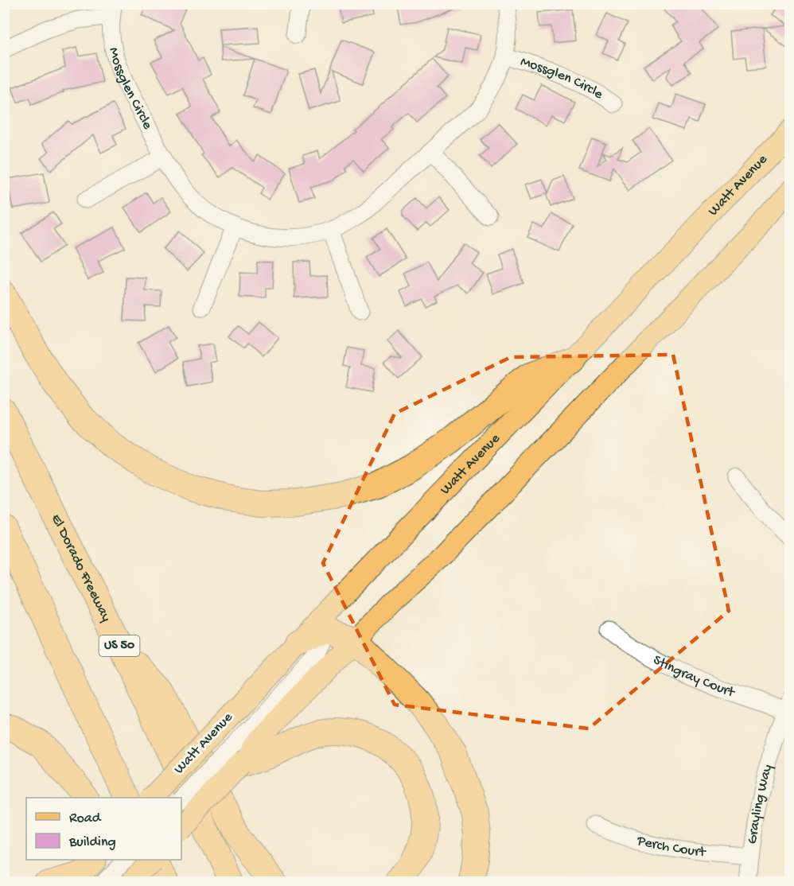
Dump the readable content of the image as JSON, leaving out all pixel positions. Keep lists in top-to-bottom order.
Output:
{
  "streets": {
    "highway": ["El Dorado Freeway", "US 50"],
    "main road": ["Watt Avenue"],
    "street": [
      "Mossglen Circle",
      "Stingray Court",
      "Grayling Way",
      "Perch Court"
    ]
  },
  "crossings": [
    ["Stingray Court", "Grayling Way"],
    ["Grayling Way", "Perch Court"]
  ],
  "legend": ["Road", "Building"]
}
